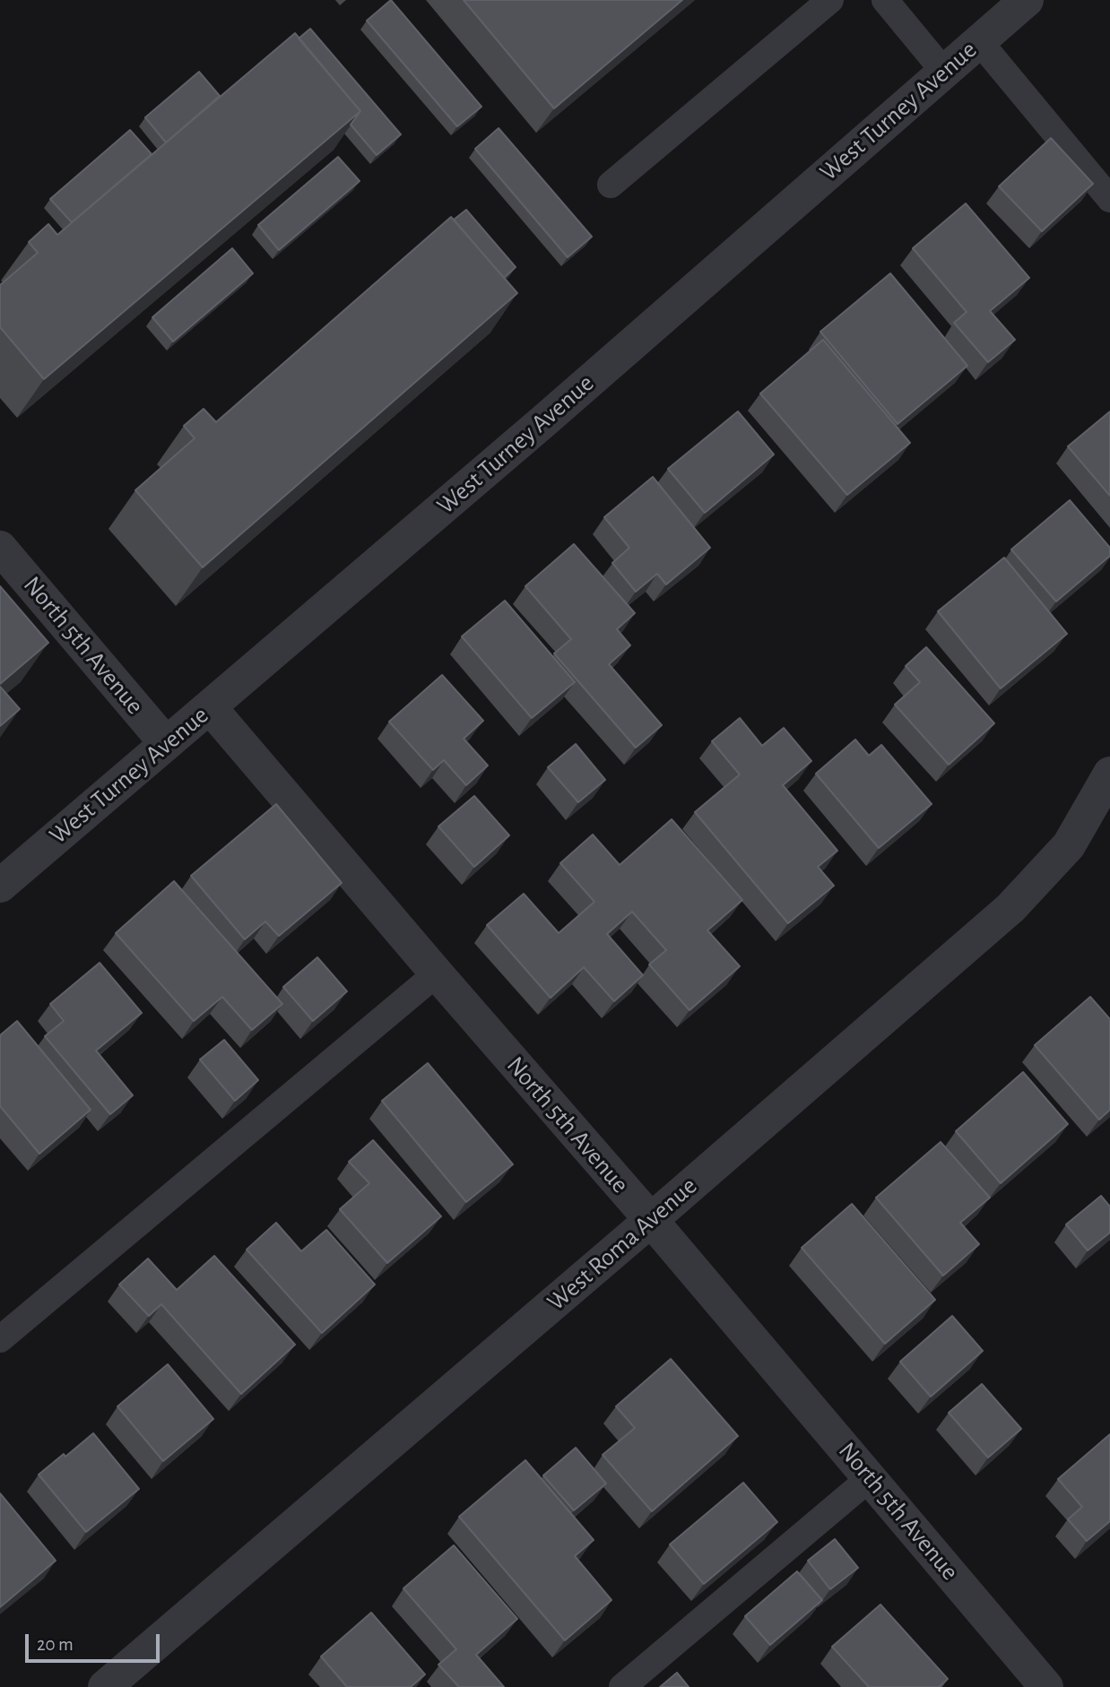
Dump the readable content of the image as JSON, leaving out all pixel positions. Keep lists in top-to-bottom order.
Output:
{
  "streets": {
    "street": ["West Turney Avenue", "North 5th Avenue", "West Roma Avenue"]
  },
  "crossings": [
    ["West Turney Avenue", "North 5th Avenue"],
    ["North 5th Avenue", "West Roma Avenue"]
  ],
  "scale_bar": "20 m"
}
